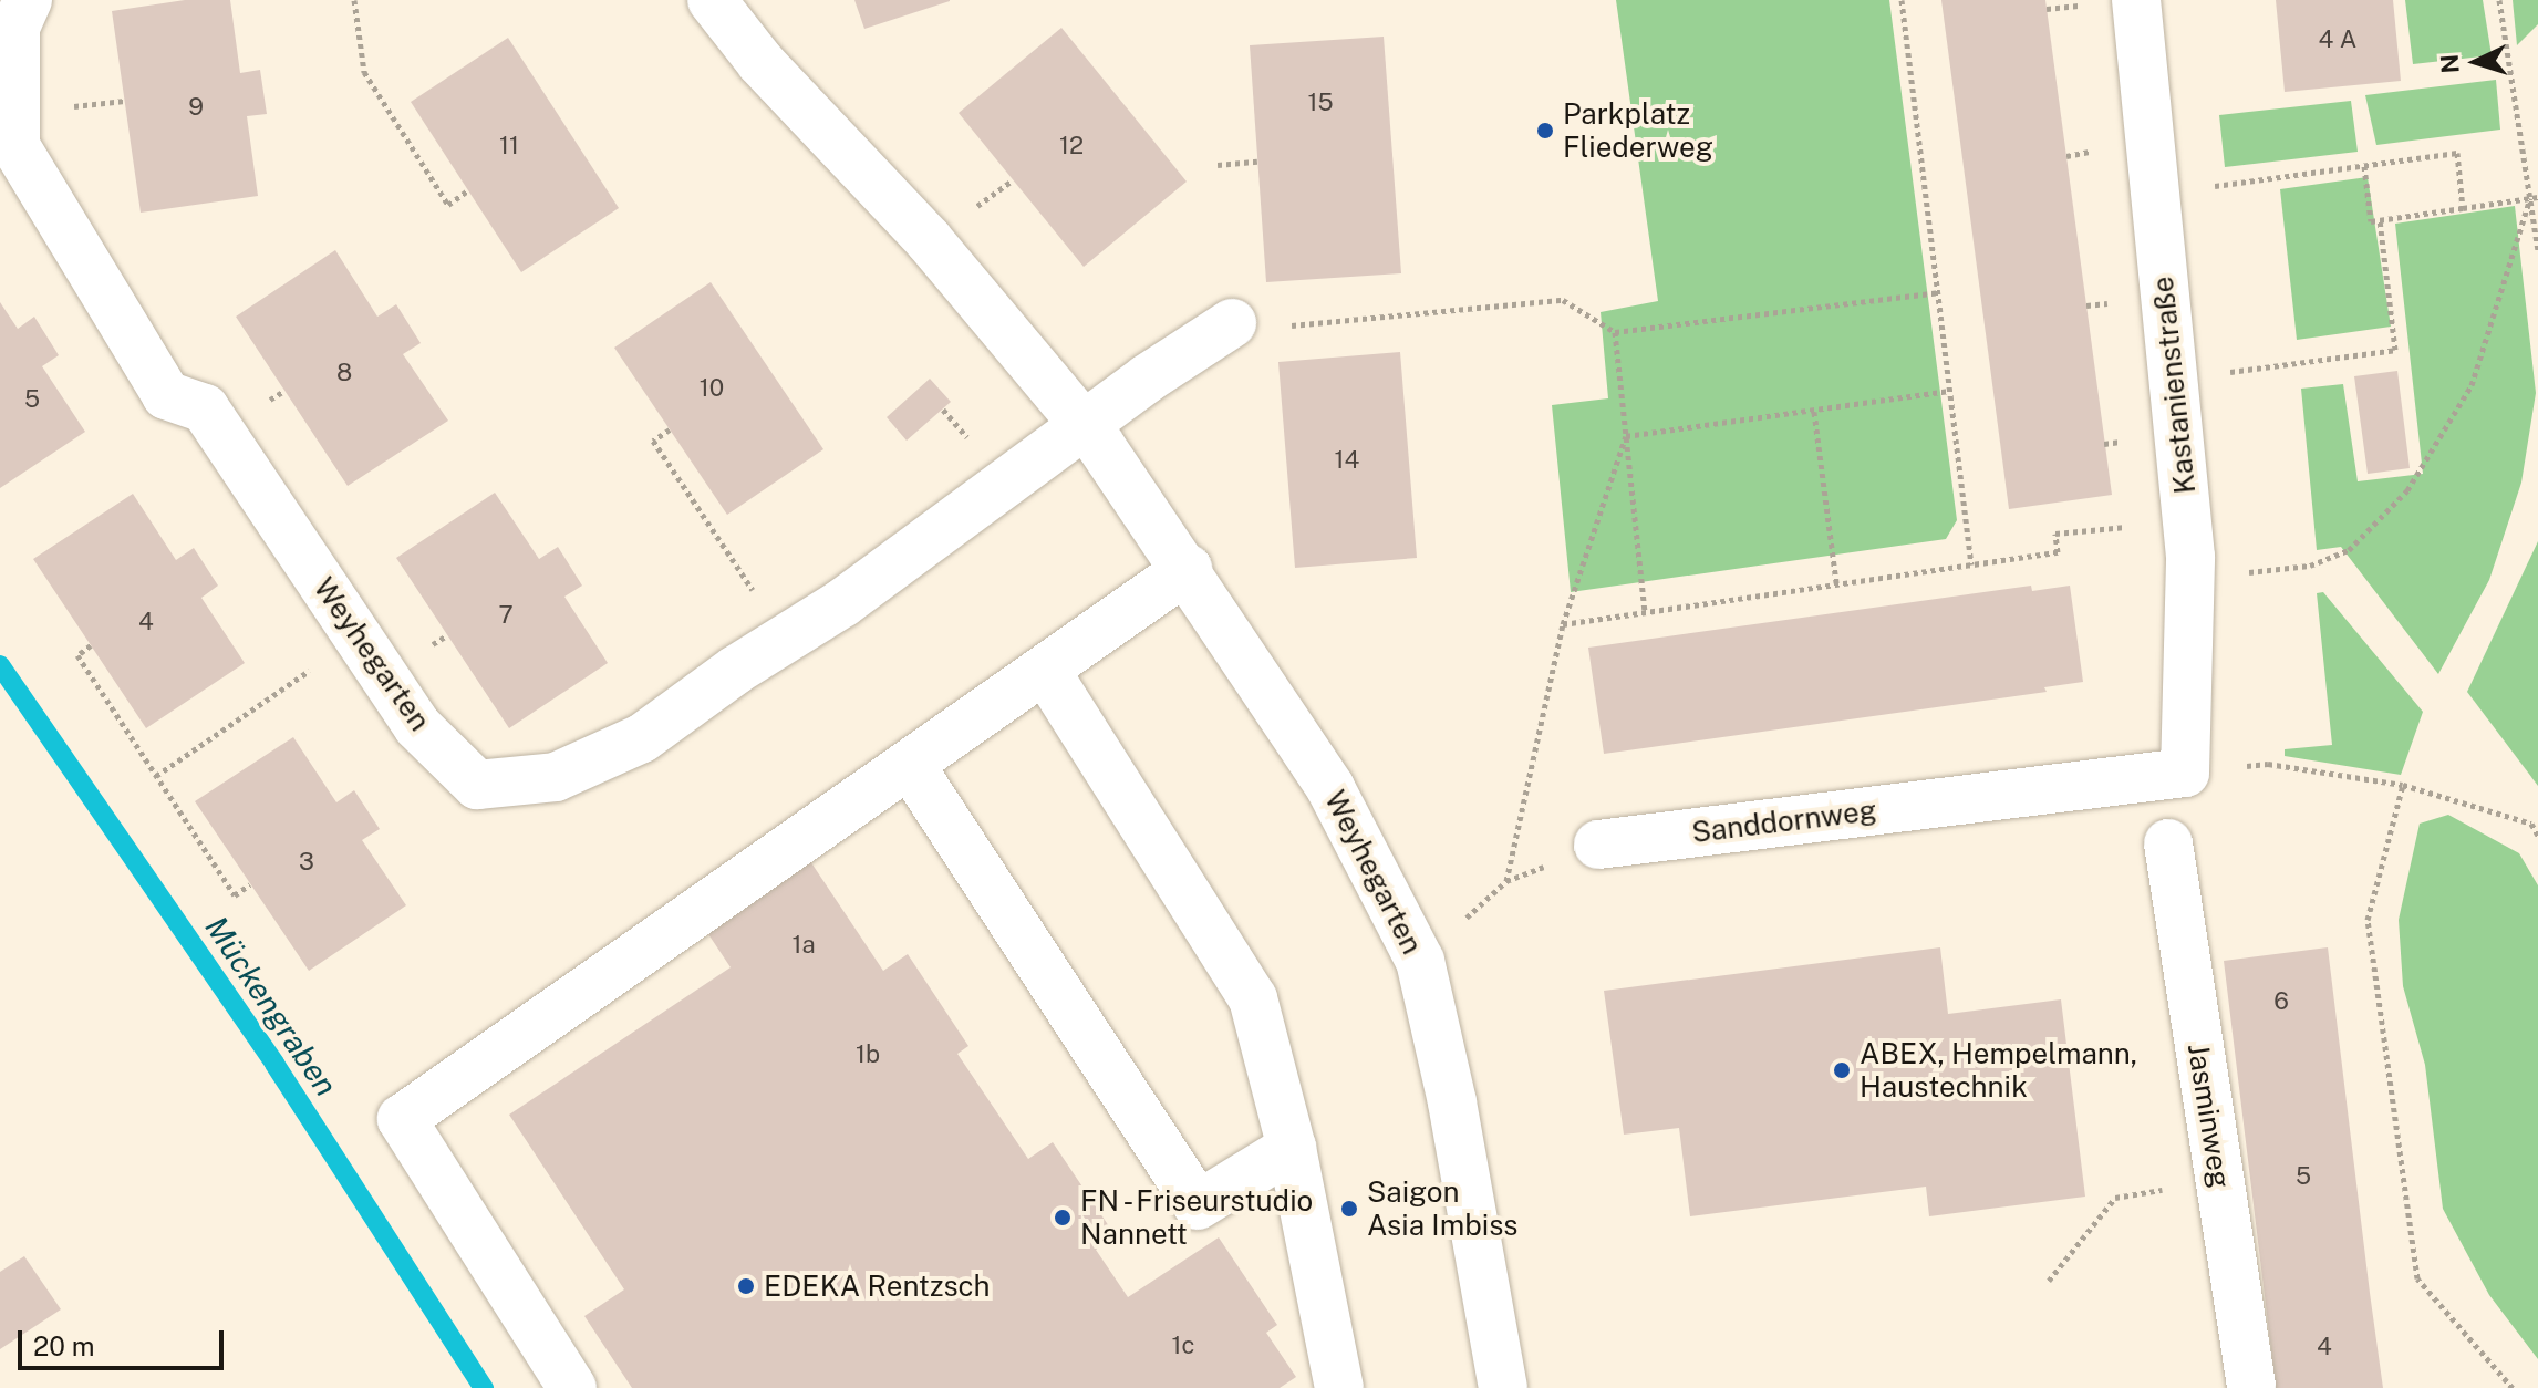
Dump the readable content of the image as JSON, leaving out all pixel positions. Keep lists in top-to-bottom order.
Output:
{
  "streets": {
    "street": [
      "Kastanienstraße",
      "Weyhegarten",
      "Sanddornweg",
      "Jasminweg"
    ]
  },
  "crossings": [
    ["Kastanienstraße", "Sanddornweg"]
  ],
  "water": ["Mückengraben"],
  "places": [
    "Parkplatz Fliederweg",
    "ABEX, Hempelmann, Haustechnik",
    "Saigon Asia Imbiss",
    "FN - Friseurstudio Nannett",
    "EDEKA Rentzsch"
  ],
  "house_numbers": [
    "4 A",
    "15",
    "9",
    "11",
    "12",
    "8",
    "10",
    "5",
    "14",
    "7",
    "4",
    "3",
    "1a",
    "6",
    "1b",
    "5",
    "1c",
    "4"
  ],
  "scale_bar": "20 m",
  "north": "left"
}
